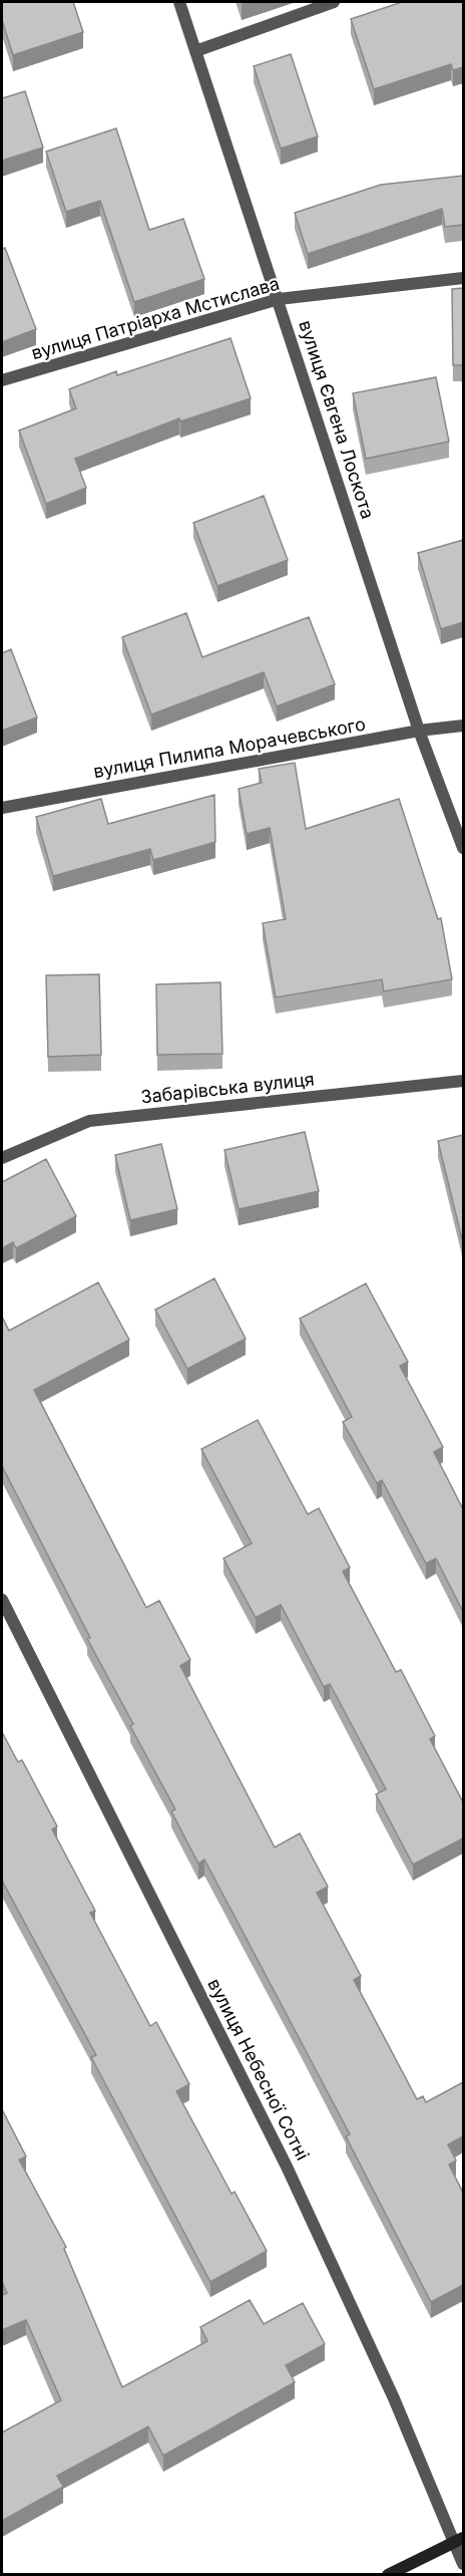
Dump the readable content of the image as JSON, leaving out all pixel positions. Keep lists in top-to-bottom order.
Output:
{
  "streets": {
    "street": [
      "вулиця Патріарха Мстислава",
      "вулиця Євгена Лоскота",
      "вулиця Пилипа Морачевського",
      "Забарівська вулиця",
      "вулиця Небесної Сотні"
    ]
  },
  "crossings": [
    ["вулиця Патріарха Мстислава", "вулиця Євгена Лоскота"],
    ["вулиця Євгена Лоскота", "вулиця Пилипа Морачевського"]
  ]
}
